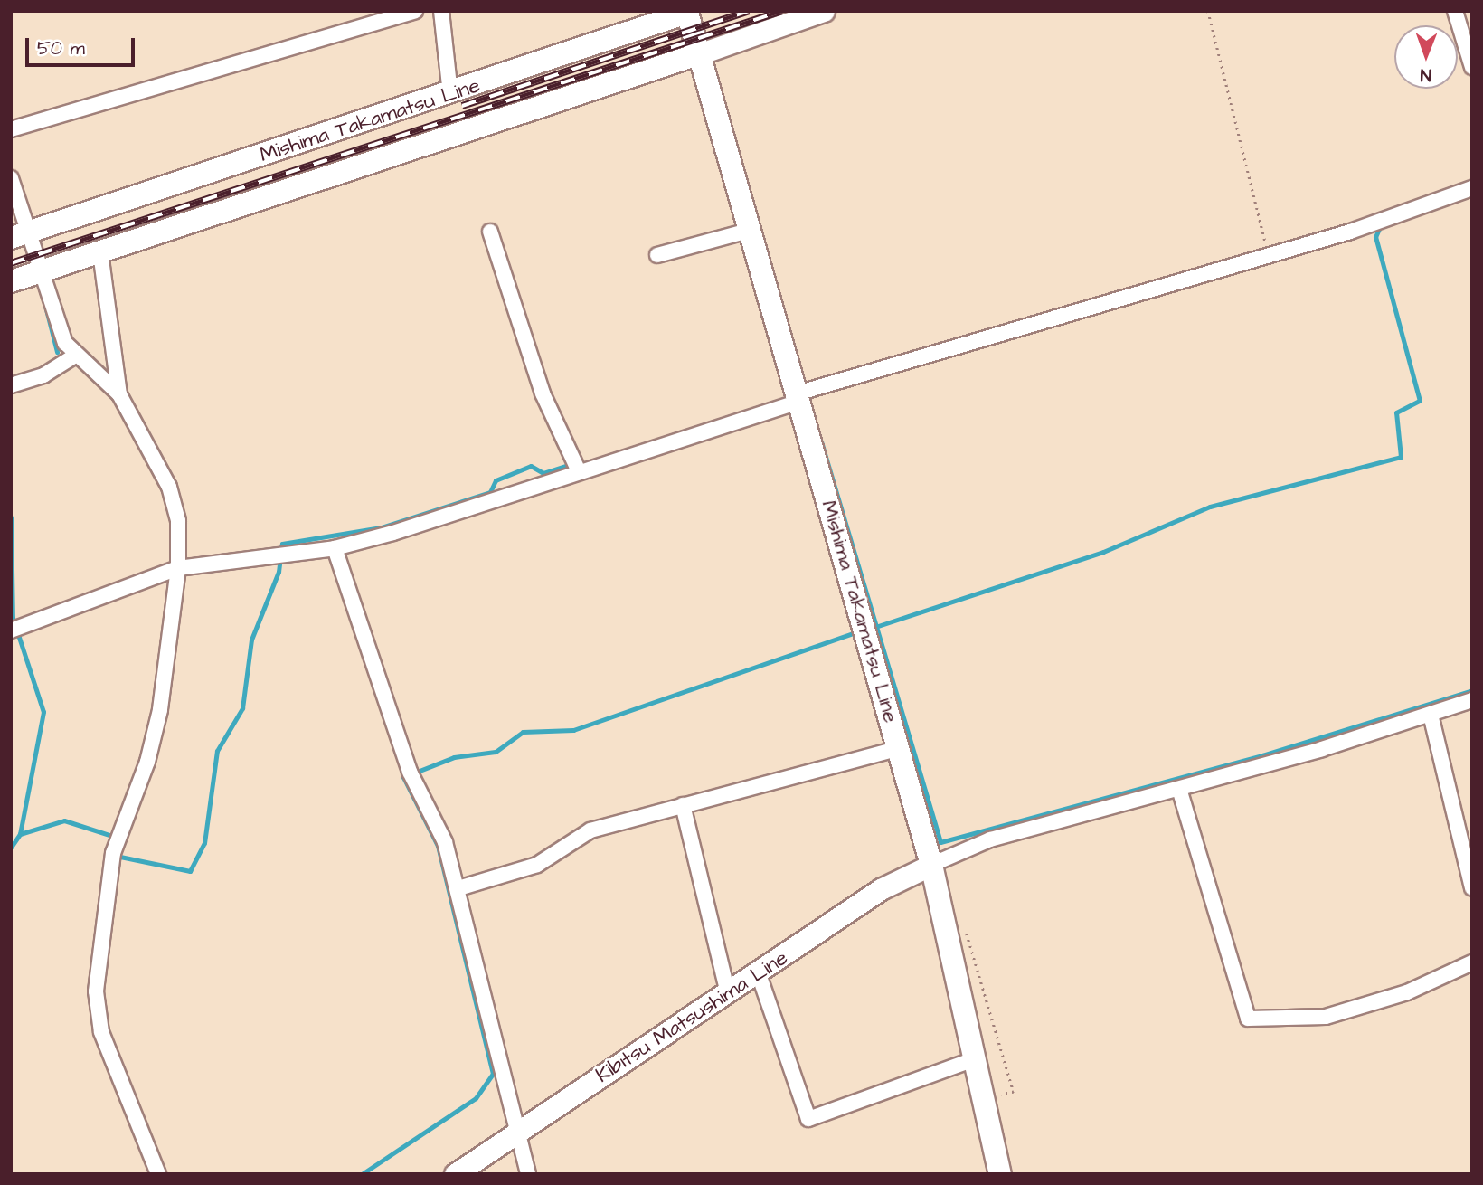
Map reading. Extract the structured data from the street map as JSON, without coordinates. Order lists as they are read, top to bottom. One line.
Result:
{"streets":{"main road":["Mishima Takamatsu Line","Kibitsu Matsushima Line"]},"crossings":[["Mishima Takamatsu Line","Kibitsu Matsushima Line"]],"scale_bar":"50 m","north":"bottom"}
